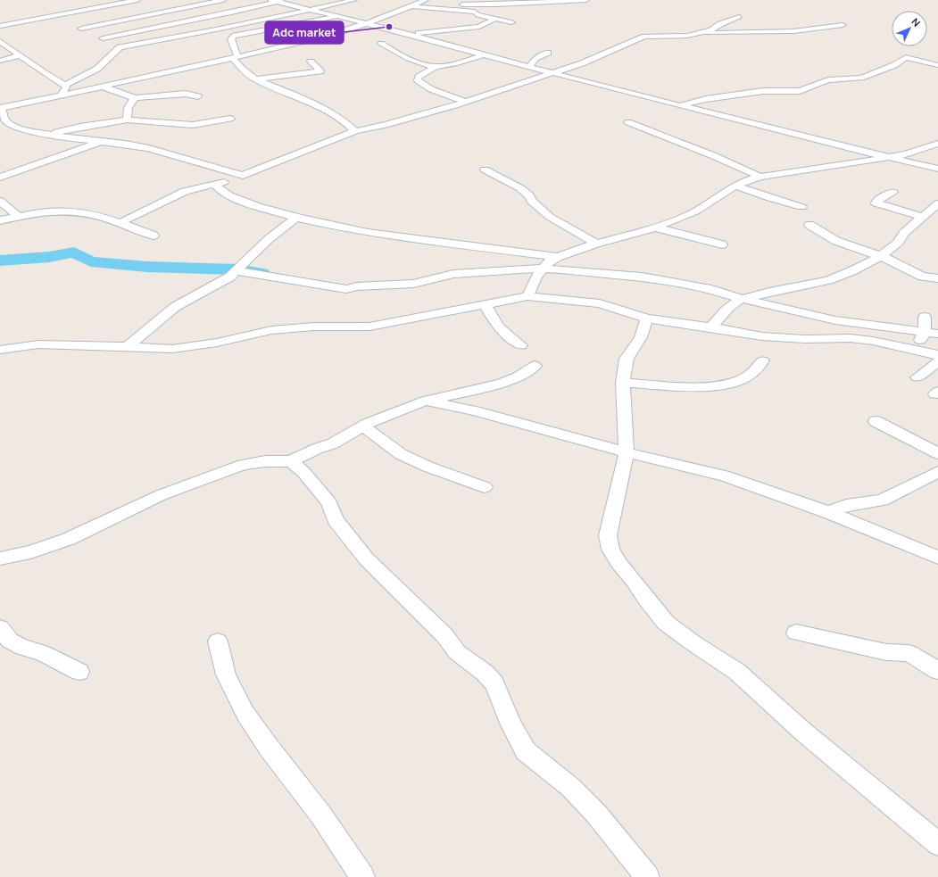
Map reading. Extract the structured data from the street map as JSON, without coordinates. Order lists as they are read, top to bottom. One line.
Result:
{"places":["Adc market"],"north":"top right"}
